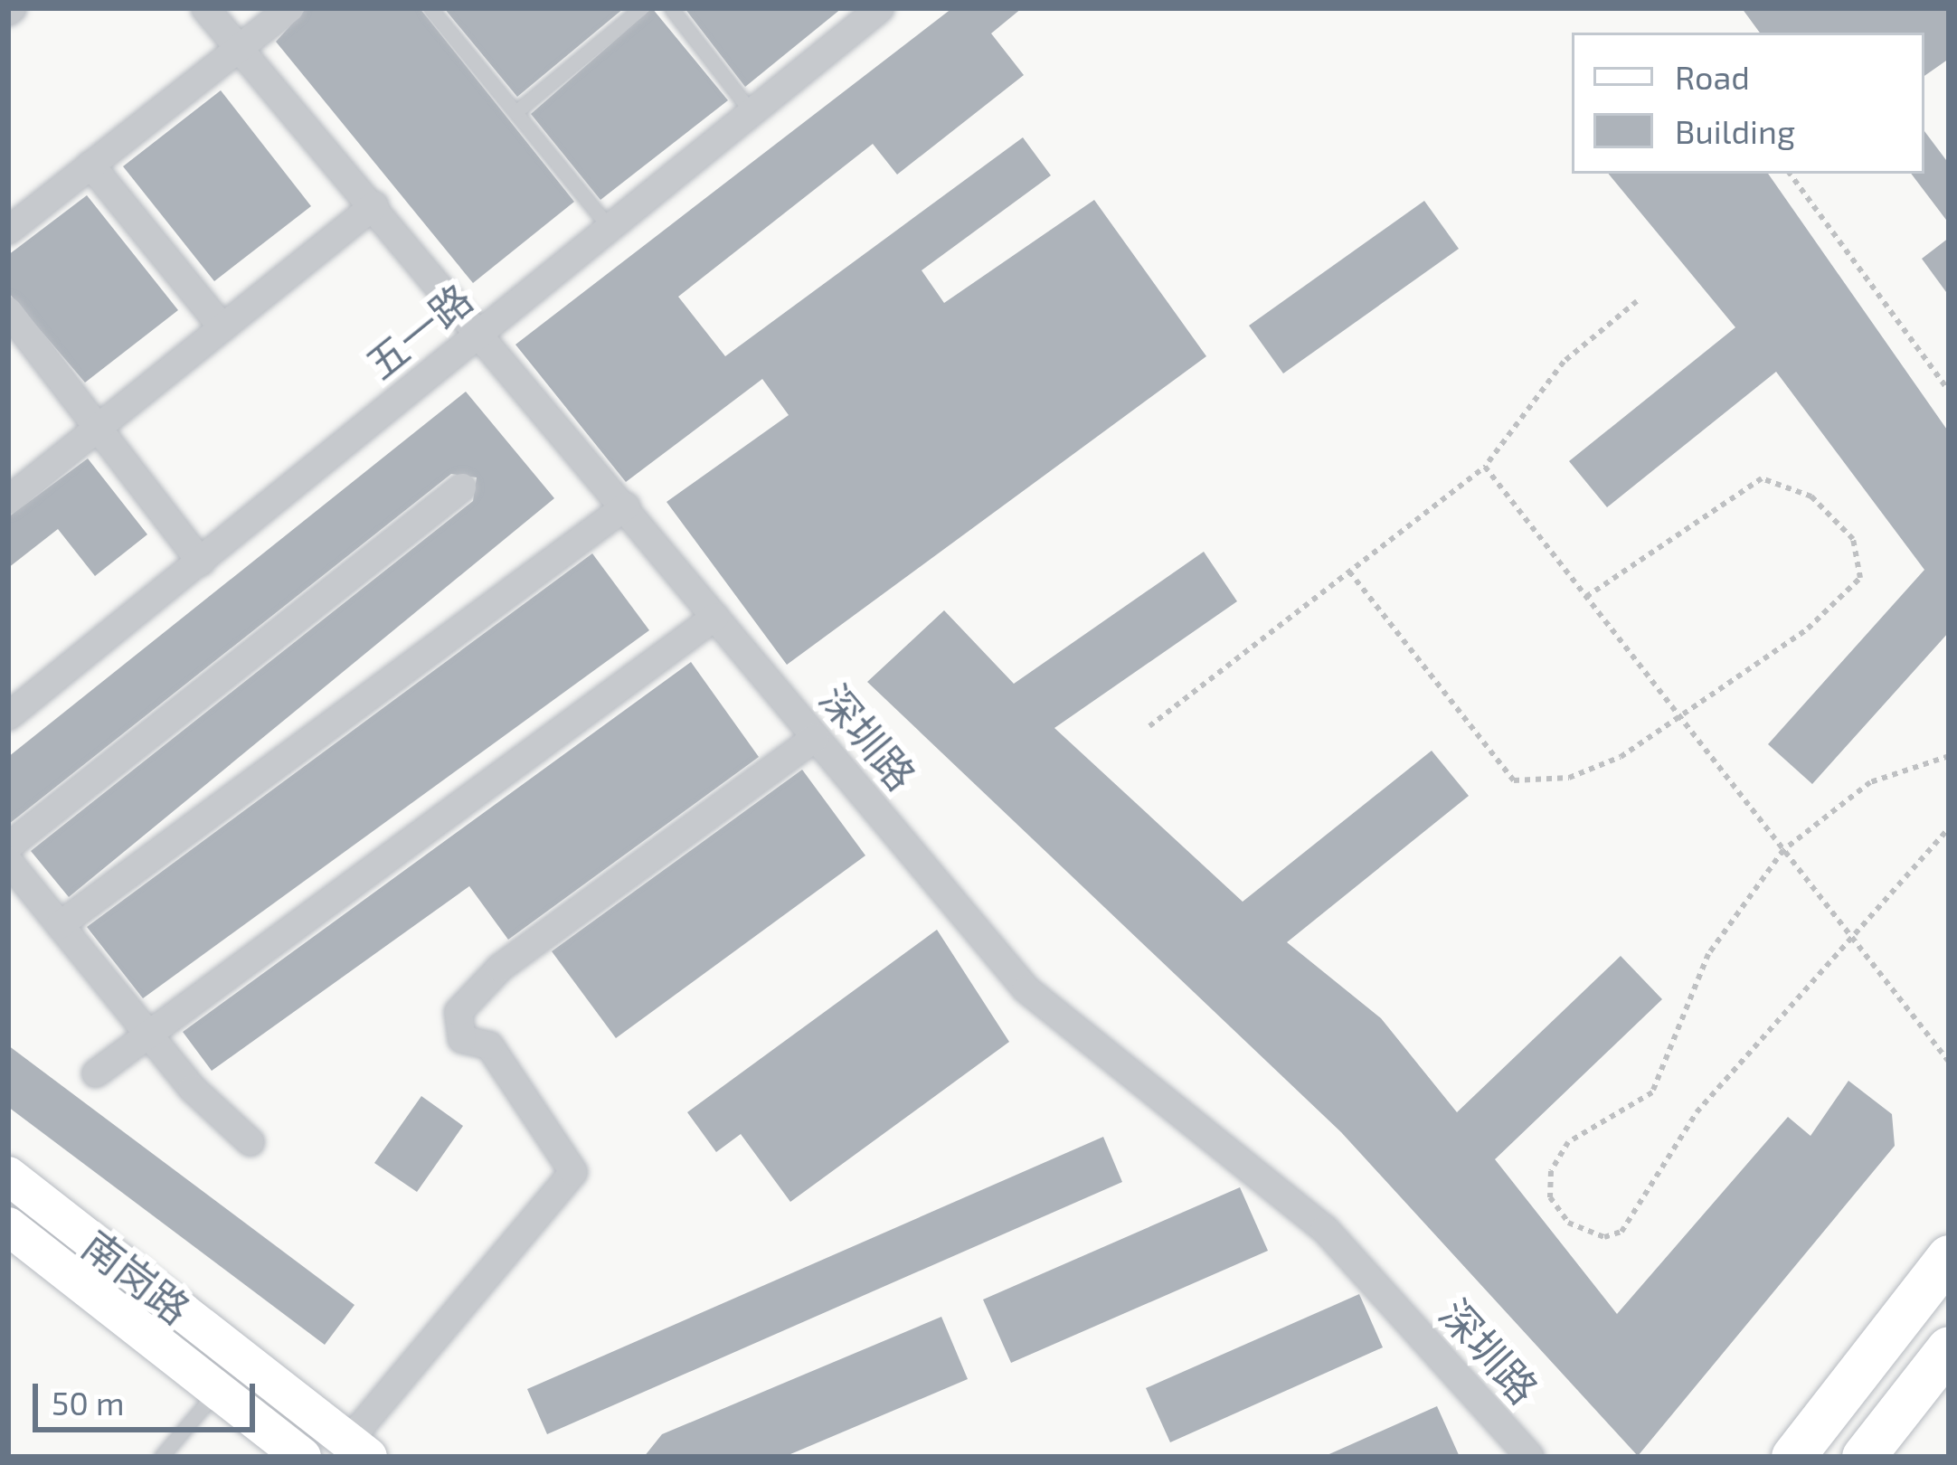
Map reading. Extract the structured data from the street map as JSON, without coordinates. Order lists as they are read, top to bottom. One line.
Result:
{"streets":{"main road":["南岗路"],"street":["五一路","深圳路"]},"crossings":[["五一路","深圳路"]],"legend":["Road","Building"],"scale_bar":"50 m"}
